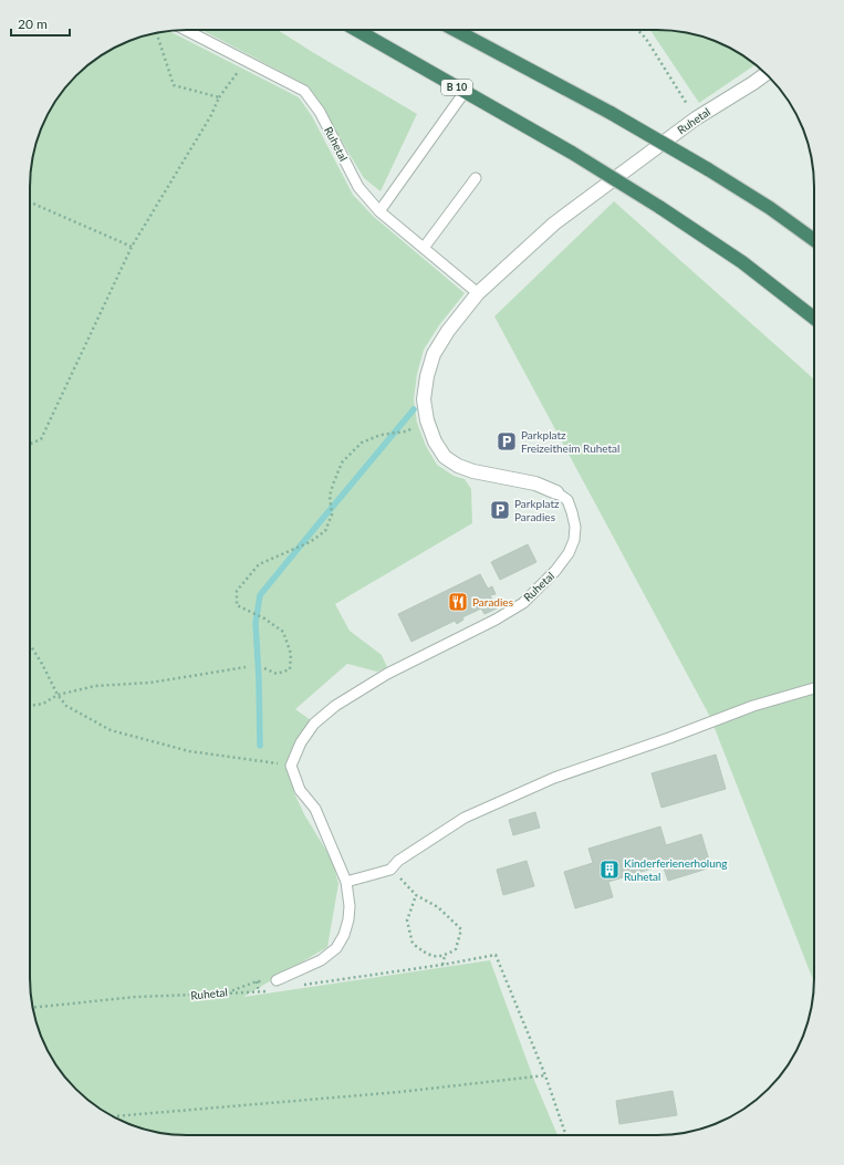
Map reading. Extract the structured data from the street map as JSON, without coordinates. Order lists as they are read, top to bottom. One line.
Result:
{"streets":{"highway":["B 10"],"street":["Ruhetal"]},"places":{"parking":["Parkplatz Freizeitheim Ruhetal","Parkplatz Paradies"],"restaurant":["Paradies"],"building":["Kinderferienerholung Ruhetal"]},"scale_bar":"20 m"}
